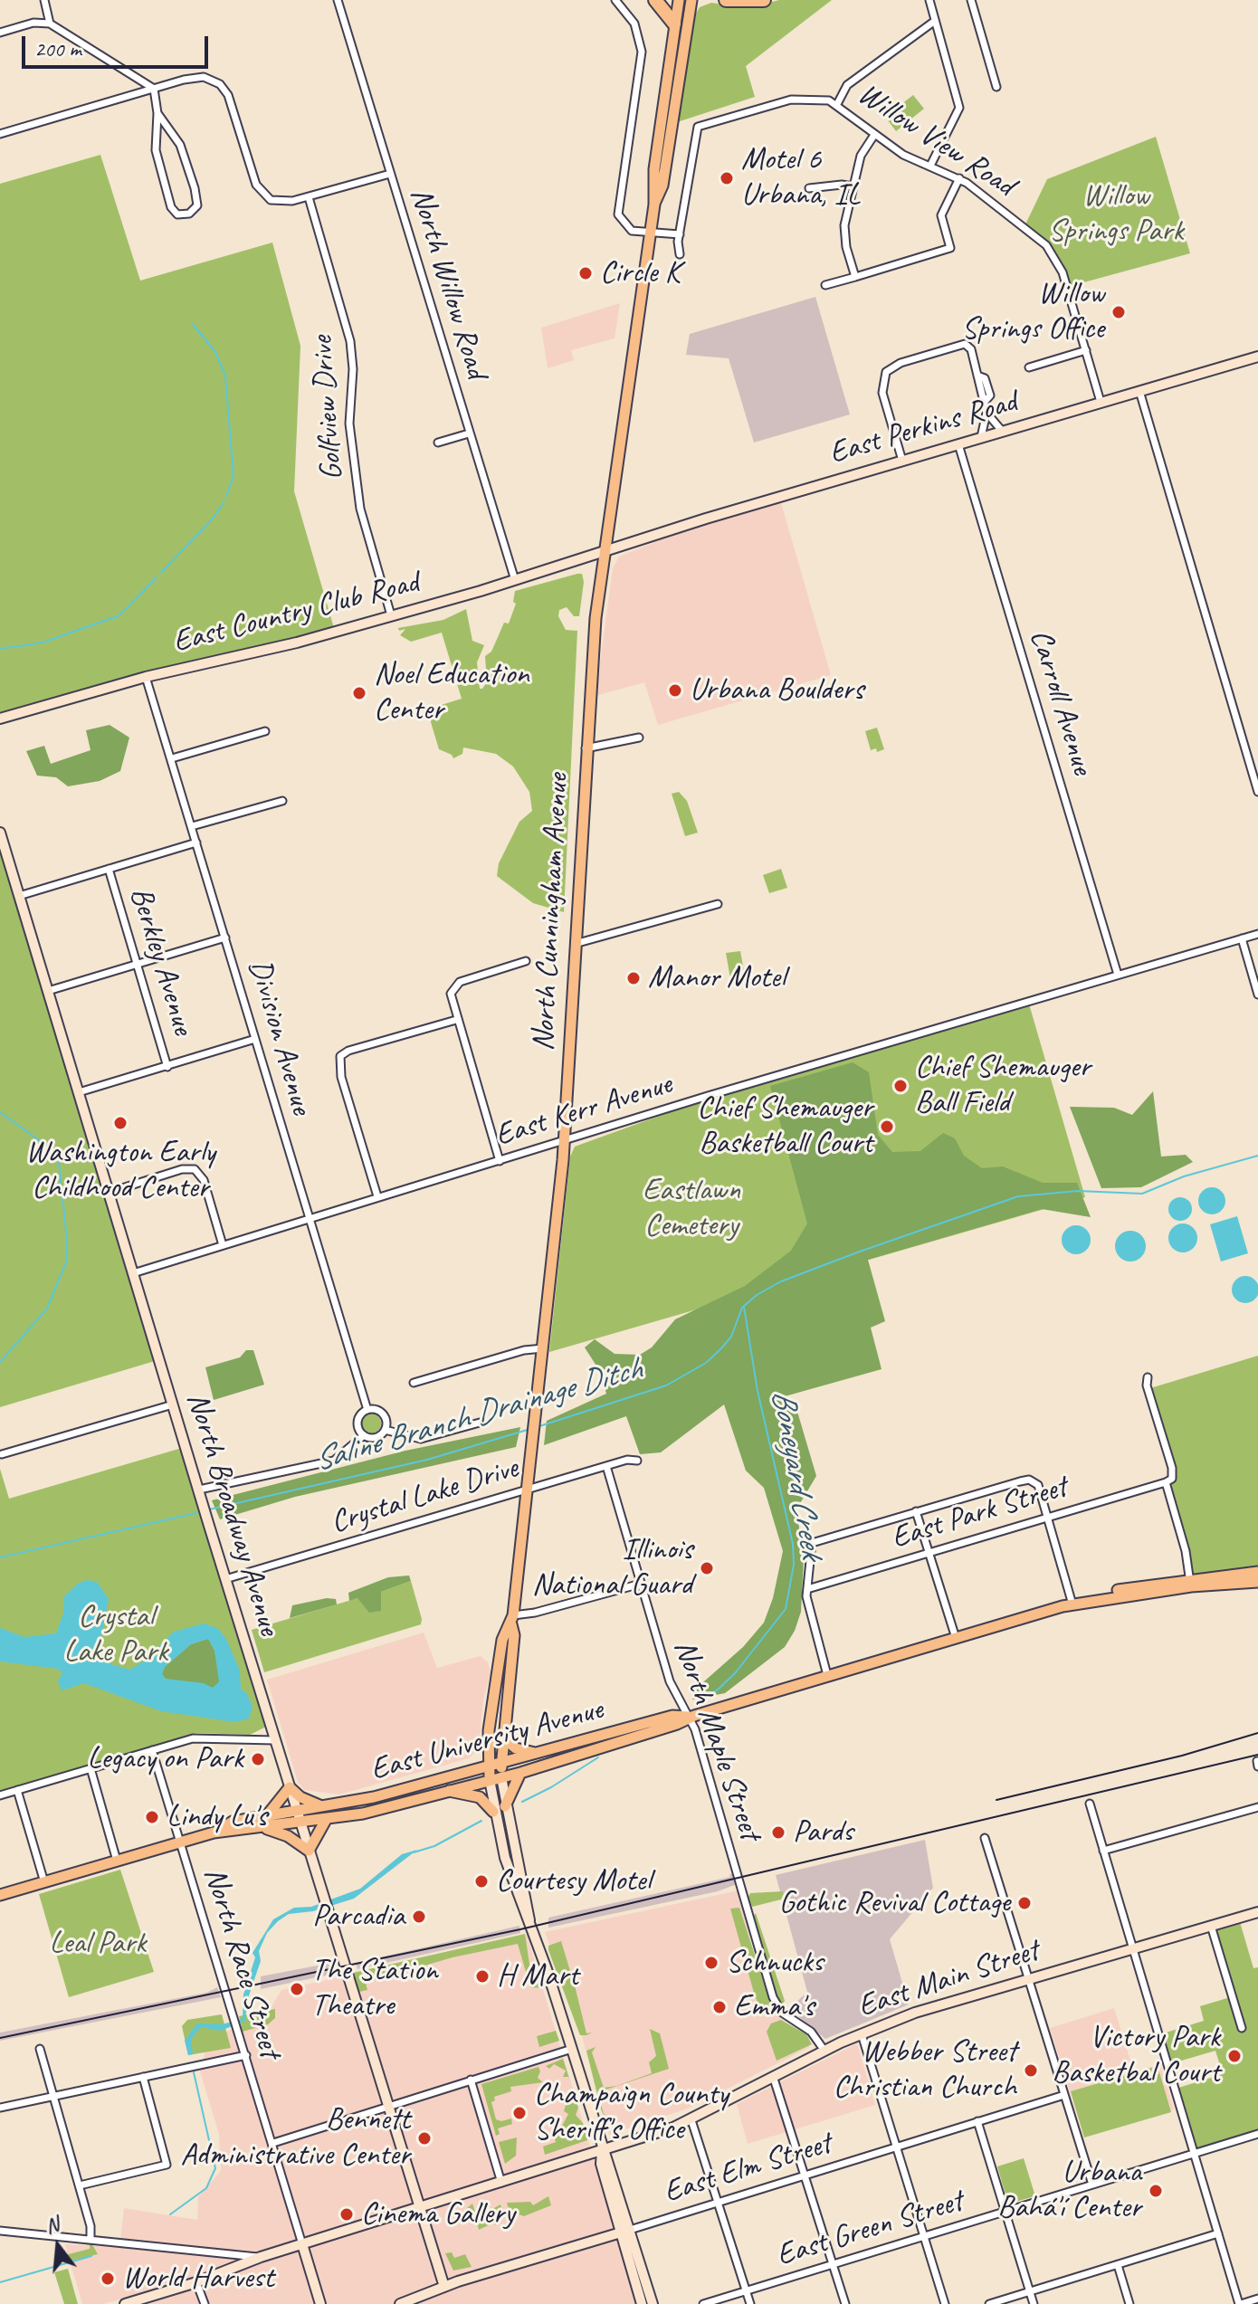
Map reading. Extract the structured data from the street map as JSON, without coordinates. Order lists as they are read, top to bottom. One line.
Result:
{"streets":{"main road":["North Cunningham Avenue","East University Avenue"],"street":["Willow View Road","North Willow Road","Golfview Drive","East Perkins Road","East Country Club Road","Carroll Avenue","Berkley Avenue","Division Avenue","East Kerr Avenue","Crystal Lake Drive","East Park Street","North Broadway Avenue","North Maple Street","North Race Street","East Main Street","East Elm Street","East Green Street"]},"crossings":[["Willow View Road","East Perkins Road"],["North Willow Road","East Country Club Road"],["Golfview Drive","East Country Club Road"],["East Perkins Road","East Country Club Road"],["East Perkins Road","Carroll Avenue"],["East Perkins Road","North Cunningham Avenue"],["East Country Club Road","North Cunningham Avenue"],["East Country Club Road","Division Avenue"],["Carroll Avenue","East Kerr Avenue"],["North Cunningham Avenue","East Kerr Avenue"],["North Cunningham Avenue","Crystal Lake Drive"],["North Cunningham Avenue","East University Avenue"],["Division Avenue","East Kerr Avenue"],["East Kerr Avenue","North Broadway Avenue"],["Crystal Lake Drive","North Broadway Avenue"],["Crystal Lake Drive","North Maple Street"],["North Broadway Avenue","East University Avenue"],["North Broadway Avenue","East Main Street"],["North Broadway Avenue","East Elm Street"],["East University Avenue","North Maple Street"],["North Maple Street","East Main Street"],["North Race Street","East Main Street"]],"water":["Saline Branch Drainage Ditch","Boneyard Creek"],"parks":["Willow Springs Park","Eastlawn Cemetery","Crystal Lake Park","Leal Park"],"places":["Motel 6 Urbana, IL","Circle K","Willow Springs Office","Urbana Boulders","Noel Education Center","Manor Motel","Chief Shemauger Ball Field","Washington Early Childhood Center","Chief Shemauger Basketball Court","Illinois National Guard","Legacy on Park","Lindy Lu's","Pards","Courtesy Motel","Gothic Revival Cottage","Parcadia","Schnucks","H Mart","The Station Theatre","Emma's","Victory Park Basketbal Court","Webber Street Christian Church","Champaign County Sheriff's Office","Bennett Administrative Center","Urbana Bahá'í Center","Cinema Gallery","World Harvest"],"scale_bar":"200 m","north":"top"}
